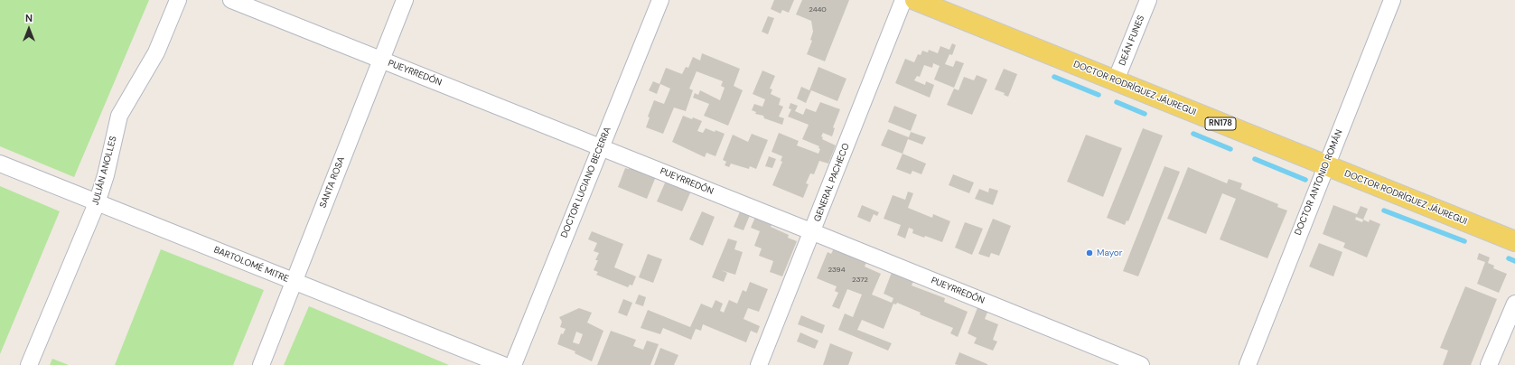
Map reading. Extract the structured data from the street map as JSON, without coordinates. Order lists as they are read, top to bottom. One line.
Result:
{"streets":{"main road":["DOCTOR RODRÍGUEZ JÁUREGUI","RN178"],"street":["DEÁN FUNES","PUEYRREDÓN","JULIÁN ANOLLES","SANTA ROSA","DOCTOR LUCIANO BECERRA","GENERAL PACHECO","DOCTOR ANTONIO ROMÁN","BARTOLOMÉ MITRE"]},"crossings":[["DEÁN FUNES","DOCTOR RODRÍGUEZ JÁUREGUI"],["PUEYRREDÓN","SANTA ROSA"],["PUEYRREDÓN","DOCTOR LUCIANO BECERRA"],["PUEYRREDÓN","GENERAL PACHECO"],["DOCTOR RODRÍGUEZ JÁUREGUI","DOCTOR ANTONIO ROMÁN"],["JULIÁN ANOLLES","BARTOLOMÉ MITRE"],["SANTA ROSA","BARTOLOMÉ MITRE"]],"places":["Mayor"],"house_numbers":["2440","2394","2372"],"north":"top"}
